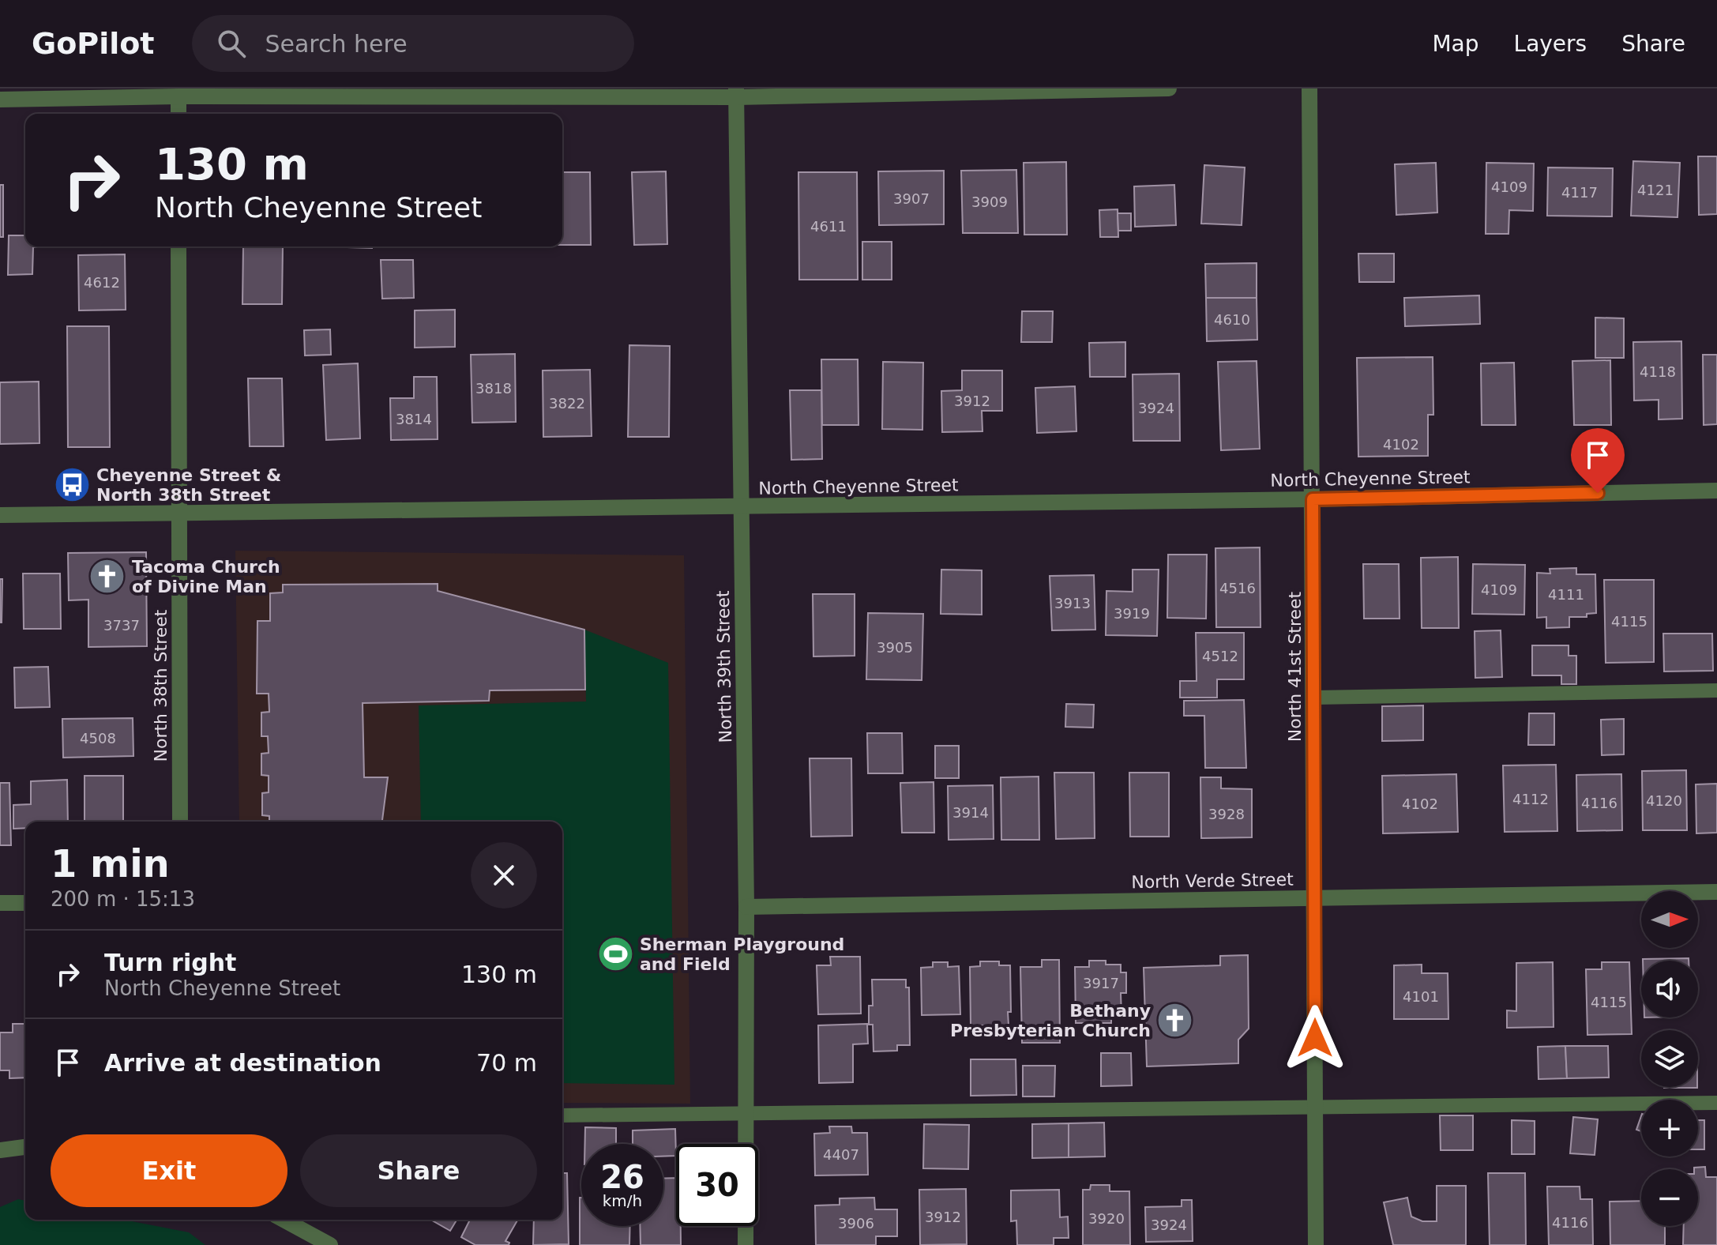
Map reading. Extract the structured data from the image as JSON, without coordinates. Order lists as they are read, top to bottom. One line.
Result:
{"streets":{"street":["North Cheyenne Street","North 39th Street","North 41st Street","North 38th Street","North Verde Street"]},"crossings":[["North Cheyenne Street","North 39th Street"],["North Cheyenne Street","North 41st Street"],["North Cheyenne Street","North 38th Street"],["North 39th Street","North Verde Street"],["North 41st Street","North Verde Street"]],"places":{"bus stop":["Cheyenne Street & North 38th Street"],"church":["Tacoma Church of Divine Man","Bethany Presbyterian Church"],"sports":["Sherman Playground and Field"]},"house_numbers":["4109","4121","4117","3907","3909","4611","4612","4610","4118","3818","3912","3822","3924","3814","4102","4516","4109","4111","3913","3919","4115","3737","3905","4512","4508","4112","4120","4116","4102","3914","3928","3917","4101","4115","4407","3912","3920","4116","3906","3924"],"north":"right","page":{"header":"GoPilot","search":"Search here","nav":["Map","Layers","Share"],"turn":["130 m","North Cheyenne Street"],"heading":["1 min","200 m · 15:13"],"map_buttons":["+","−"],"list":[{"name":"Turn right","note":"North Cheyenne Street","value":"130 m"},{"name":"Arrive at destination","value":"70 m"}],"buttons":["Exit","Share"],"speed":"26 km/h","limit":"30"}}
